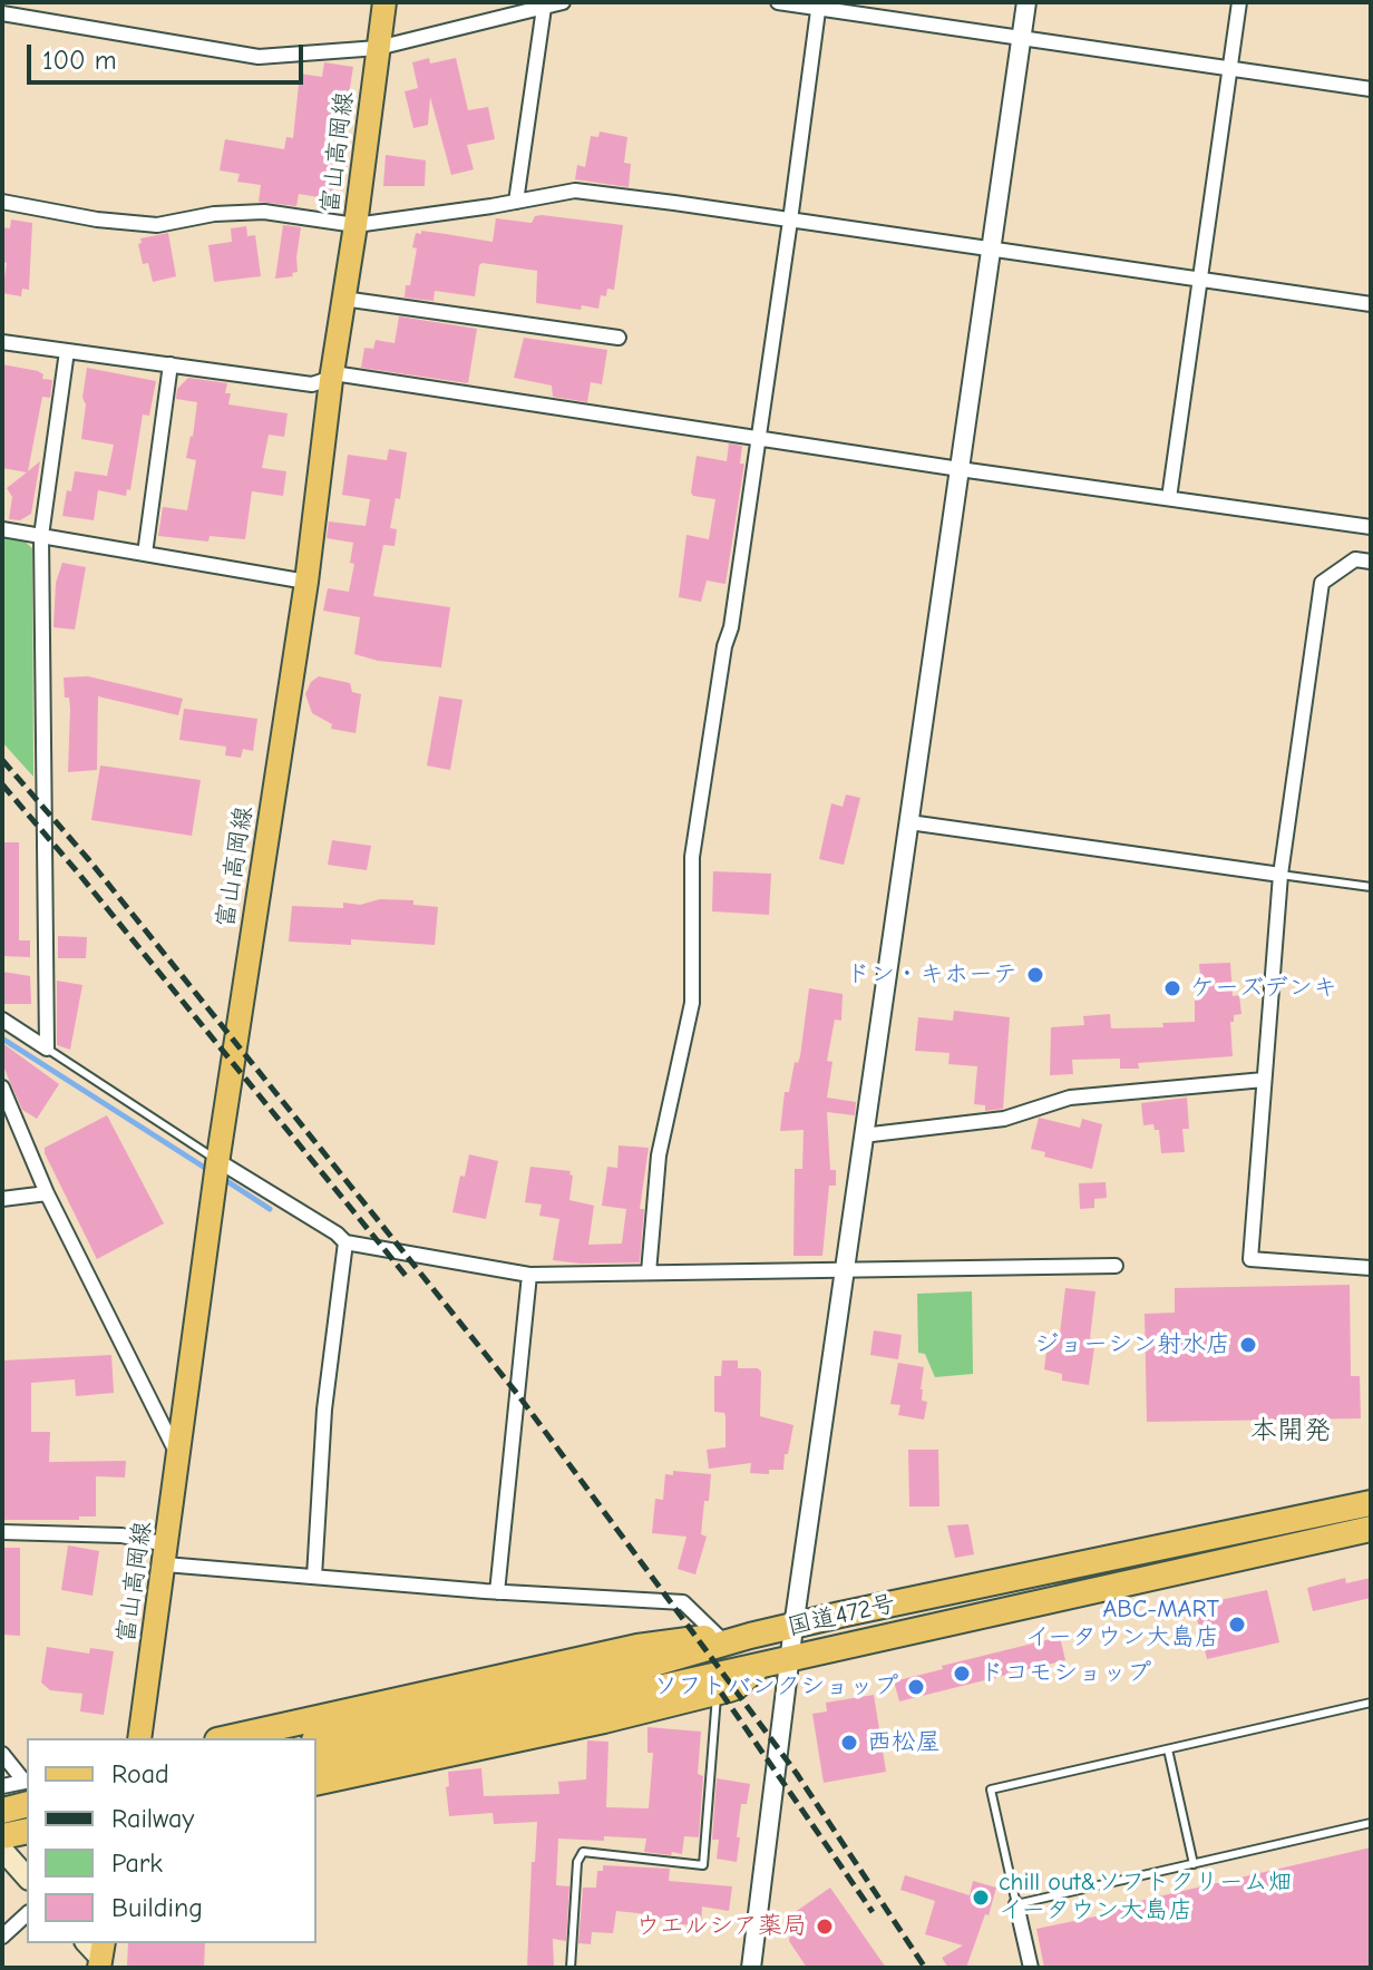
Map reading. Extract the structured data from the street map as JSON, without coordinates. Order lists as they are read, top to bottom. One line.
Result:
{"streets":{"highway":["国道472号"],"main road":["富山高岡線"]},"districts":["本開発"],"places":["ドン・キホーテ","ケーズデンキ","ジョーシン射水店","ABC-MART イータウン大島店","ドコモショップ","ソフトバンクショップ","西松屋","chill out&ソフトクリーム畑 イータウン大島店","ウエルシア薬局"],"legend":["Road","Railway","Park","Building"],"scale_bar":"100 m"}
